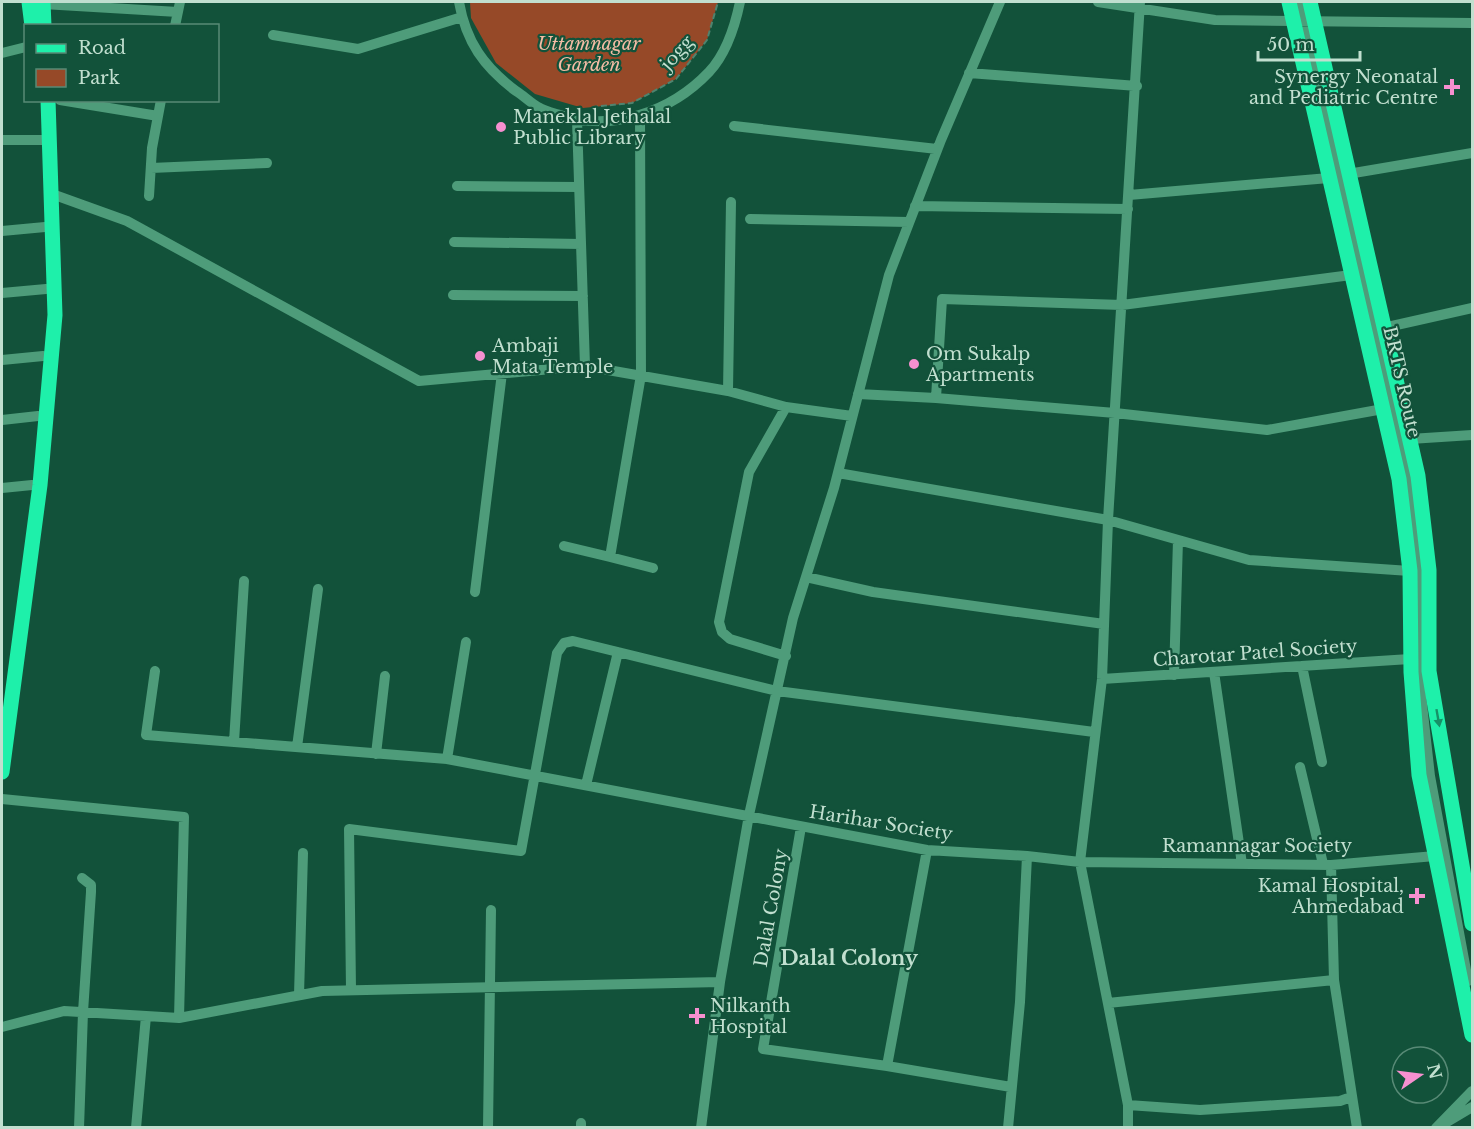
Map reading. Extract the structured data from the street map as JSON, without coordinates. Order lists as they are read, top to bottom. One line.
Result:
{"streets":{"street":["BRTS Route","Charotar Patel Society","Harihar Society","Ramannagar Society","Dalal Colony"],"path":["jogg"]},"crossings":[["Harihar Society","Ramannagar Society"],["Harihar Society","Dalal Colony"]],"districts":["Dalal Colony"],"parks":["Uttamnagar Garden"],"places":{"health":["Synergy Neonatal and Pediatric Centre","Kamal Hospital, Ahmedabad","Nilkanth Hospital"],"other":["Maneklal Jethalal Public Library","Ambaji Mata Temple","Om Sukalp Apartments"]},"legend":["Road","Park"],"scale_bar":"50 m","north":"right"}
